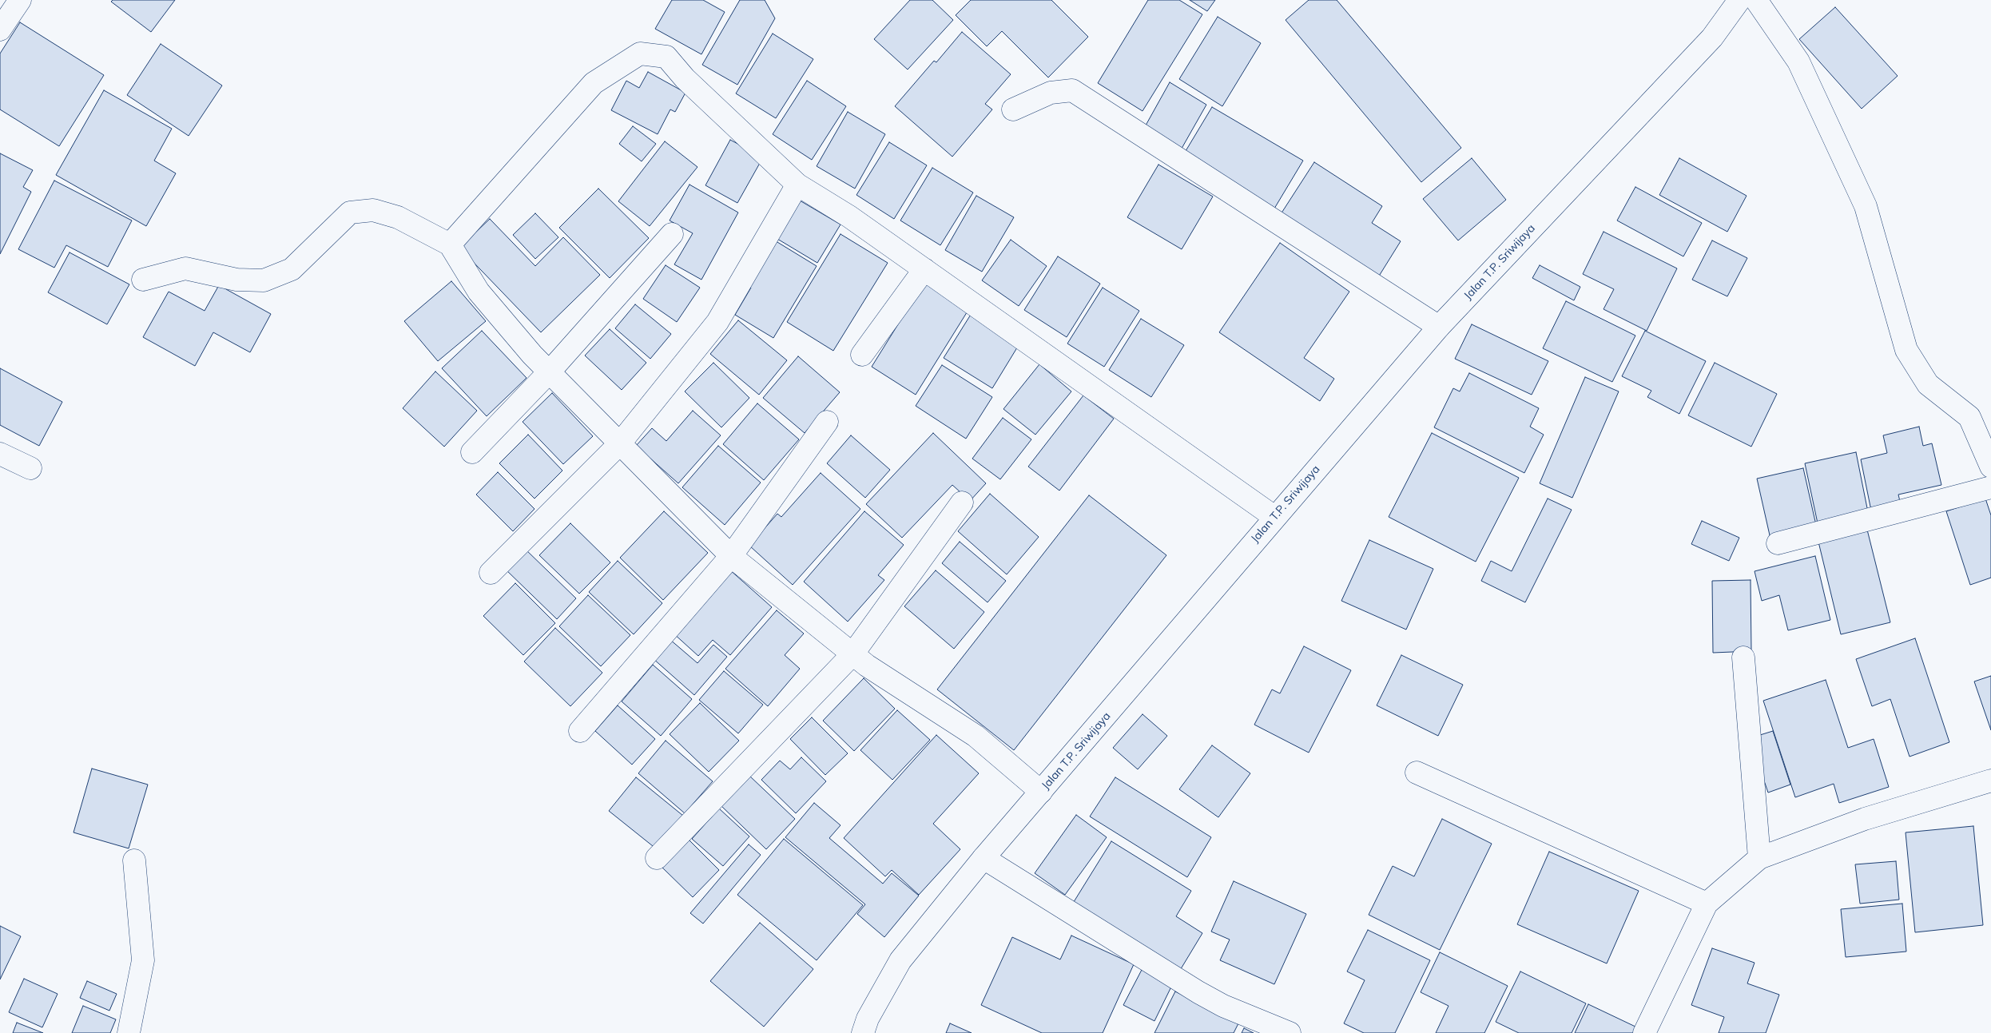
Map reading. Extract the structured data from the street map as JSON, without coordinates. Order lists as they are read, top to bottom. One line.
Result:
{"streets":{"street":["Jalan T.P. Sriwijaya"]}}
